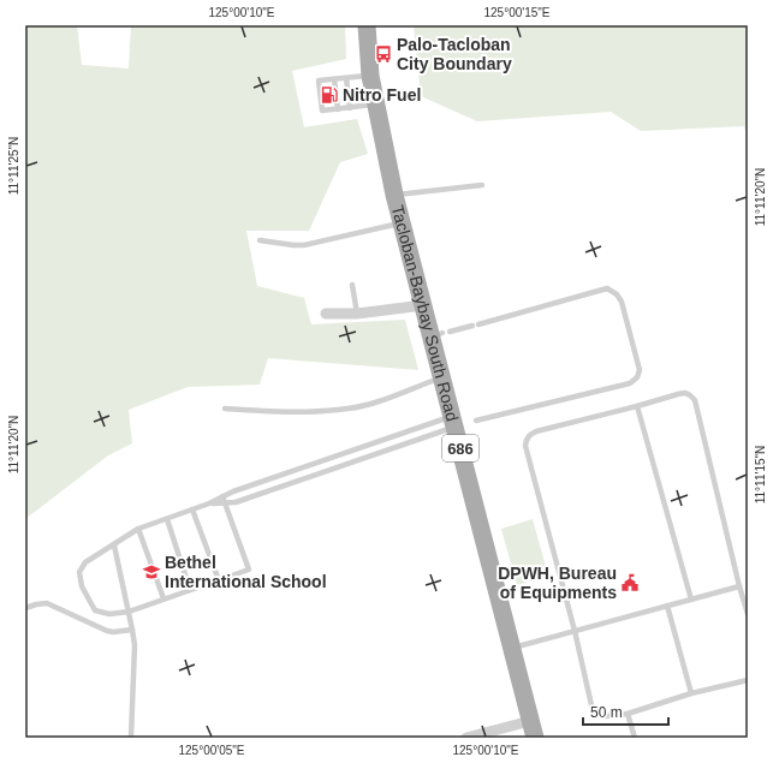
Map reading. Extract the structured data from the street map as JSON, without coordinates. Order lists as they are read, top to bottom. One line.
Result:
{"streets":{"main road":["Tacloban-Baybay South Road","686"]},"places":{"bus stop":["Palo-Tacloban City Boundary"],"fuel station":["Nitro Fuel"],"school or university":["Bethel International School"],"public building":["DPWH, Bureau of Equipments"]},"scale_bar":"50 m","coordinates":["125°00'10\"E","125°00'15\"E","11°11'25\"N","11°11'20\"N","11°11'15\"N","125°00'05\"E"]}
